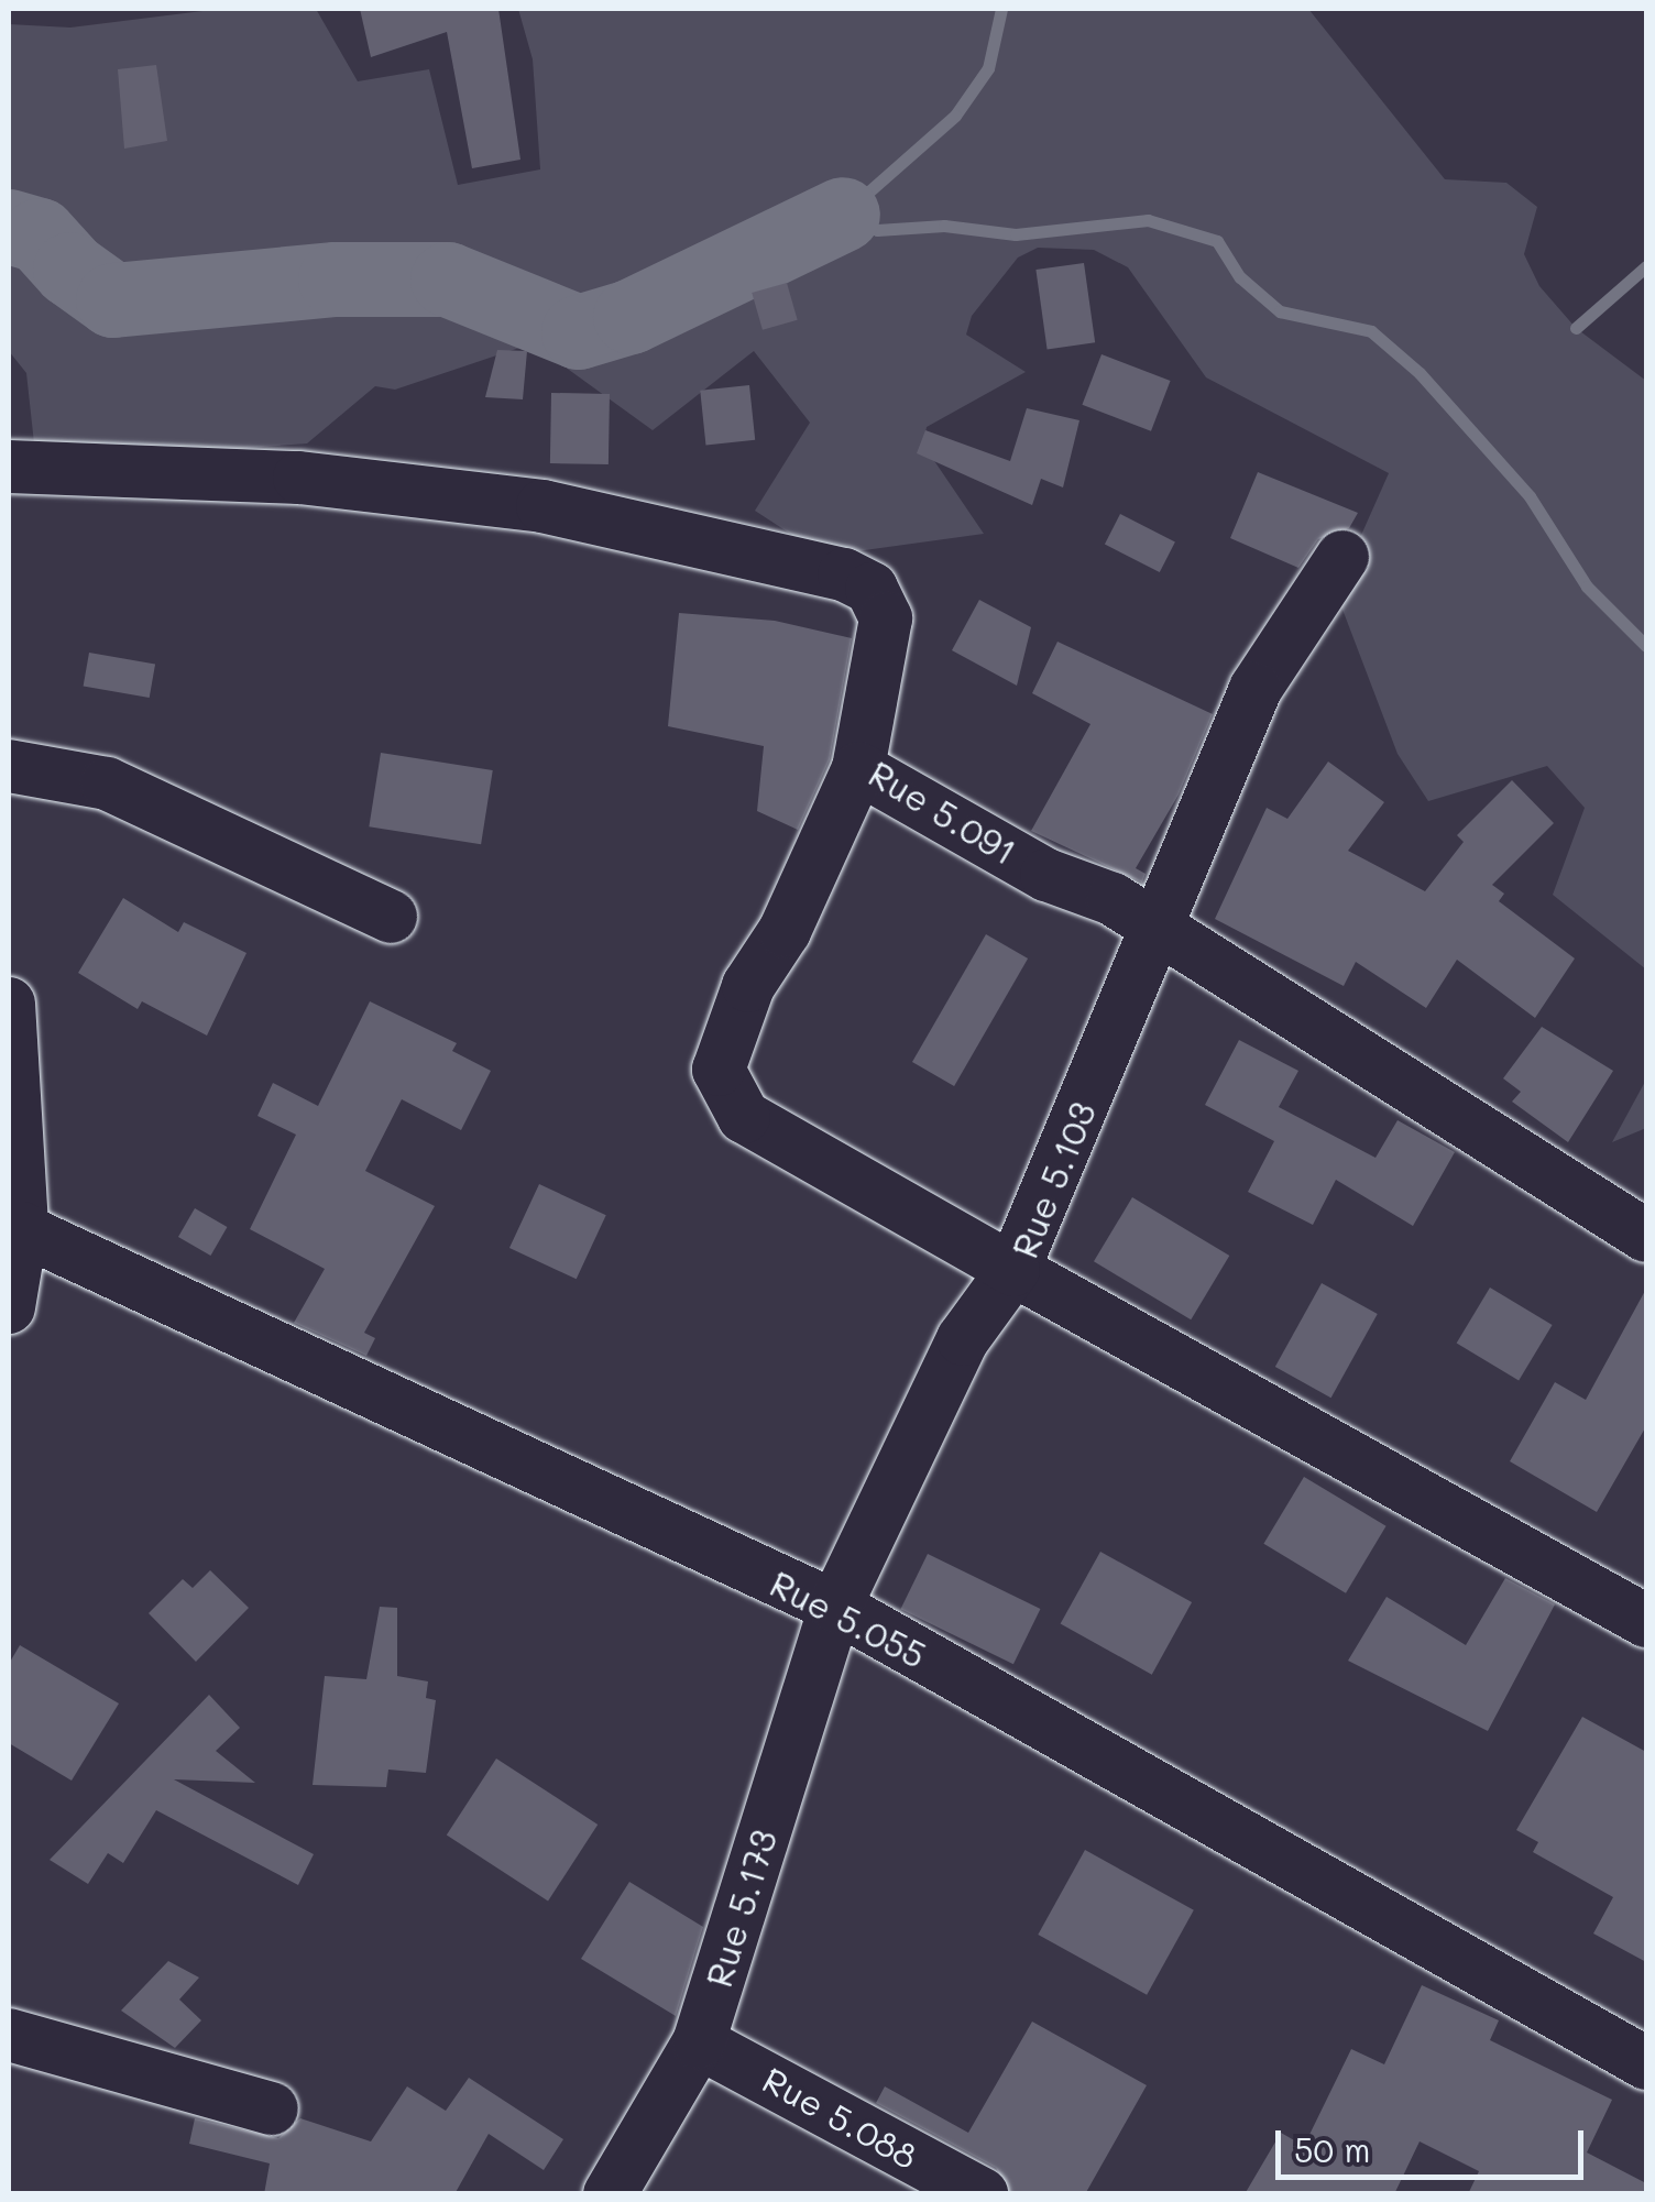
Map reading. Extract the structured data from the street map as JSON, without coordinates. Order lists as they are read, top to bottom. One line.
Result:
{"streets":{"street":["Rue 5.091","Rue 5.103","Rue 5.055","Rue 5.173","Rue 5.088"]},"crossings":[["Rue 5.091","Rue 5.103"],["Rue 5.103","Rue 5.173"],["Rue 5.055","Rue 5.173"],["Rue 5.173","Rue 5.088"]],"scale_bar":"50 m"}
